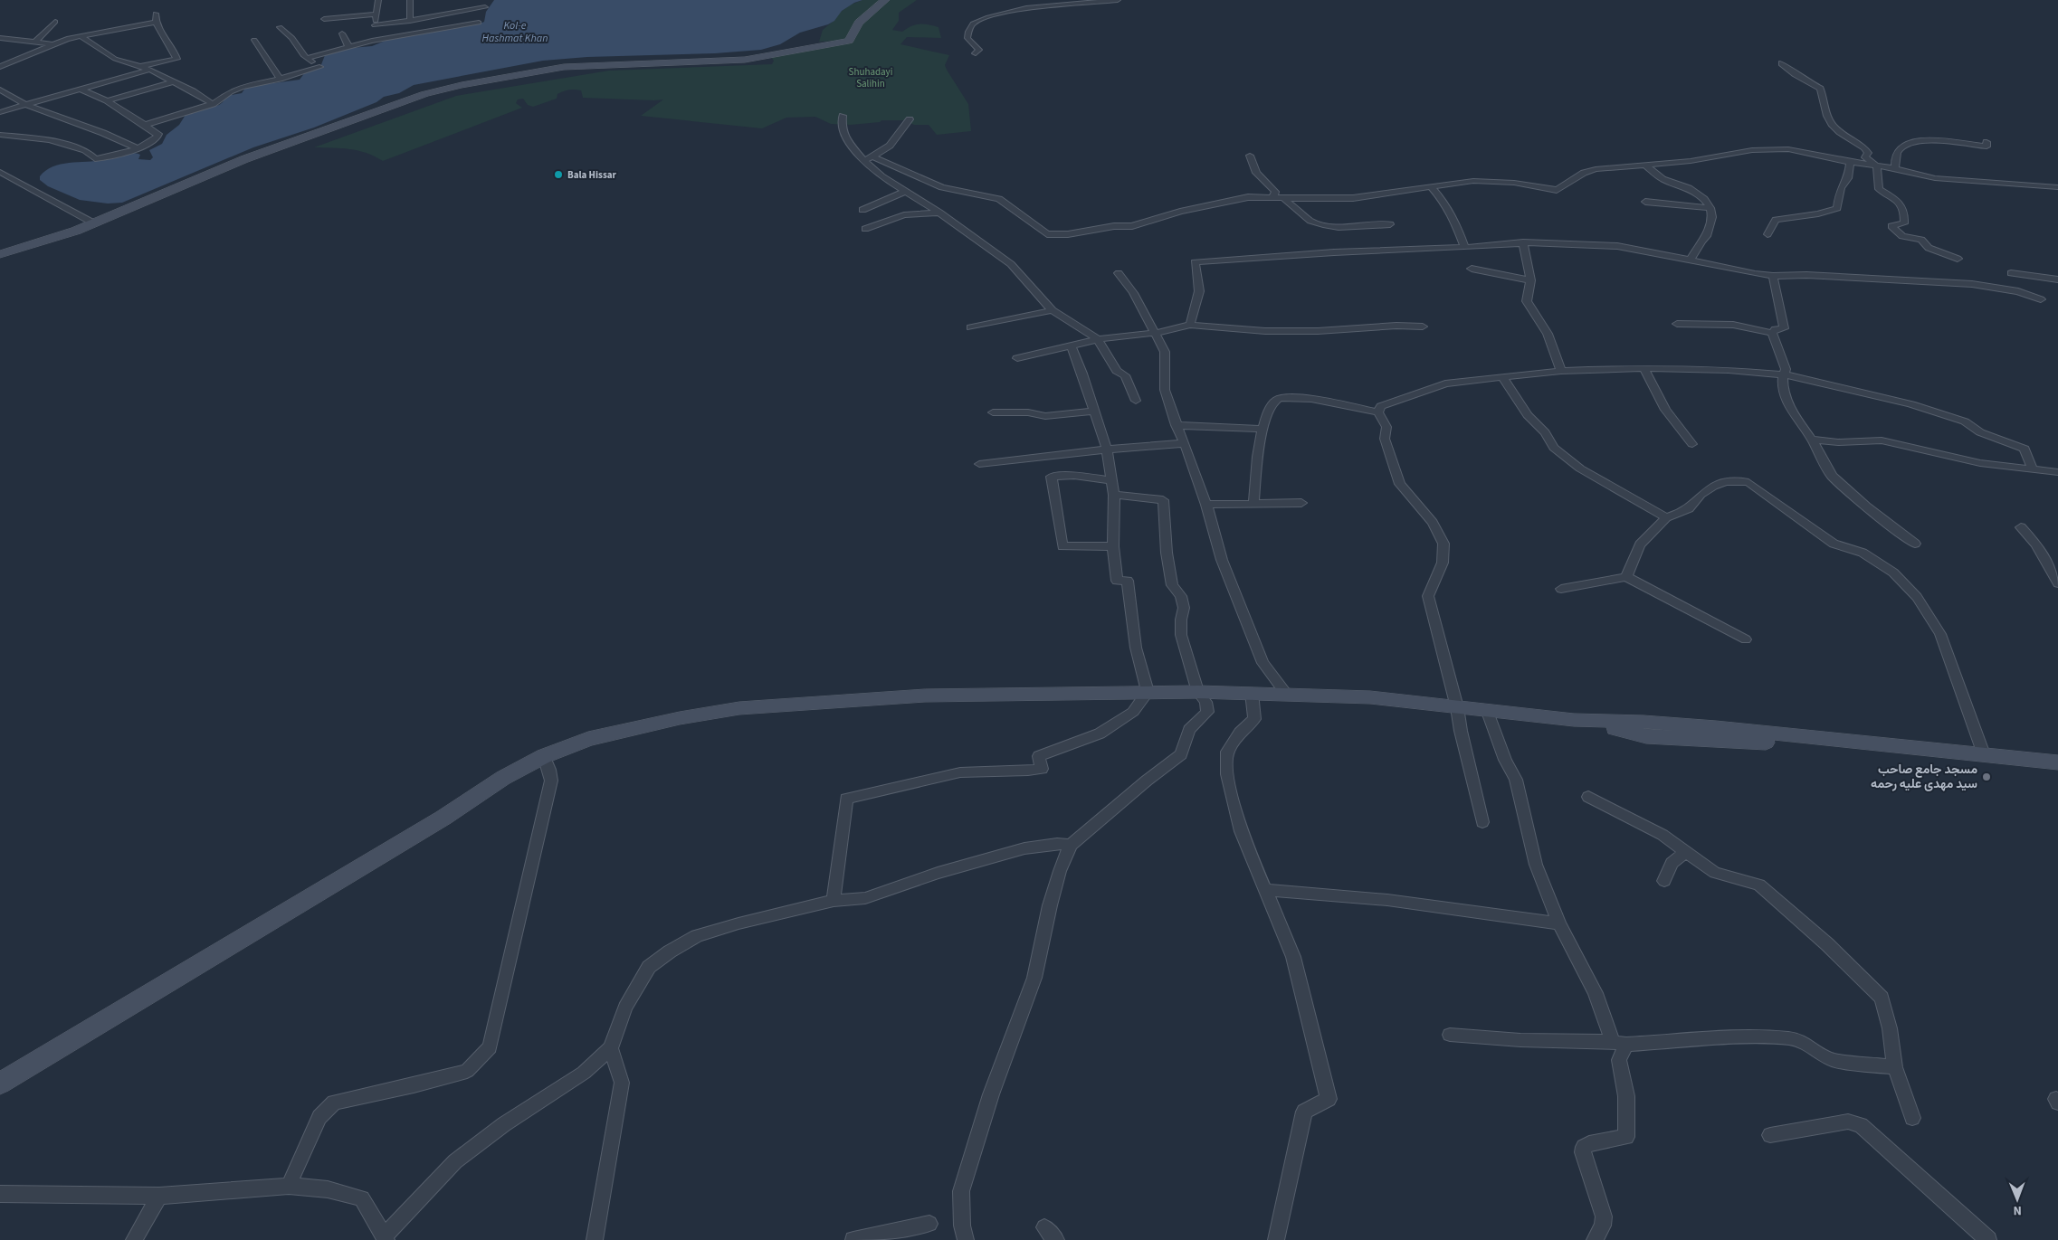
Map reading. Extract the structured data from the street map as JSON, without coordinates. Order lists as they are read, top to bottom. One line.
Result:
{"water":["Kol-e Hashmat Khan"],"parks":["Shuhadayi Salihin"],"places":["Bala Hissar","مسجد جامع صاحب سید مهدی علیه رحمه"],"north":"bottom"}
